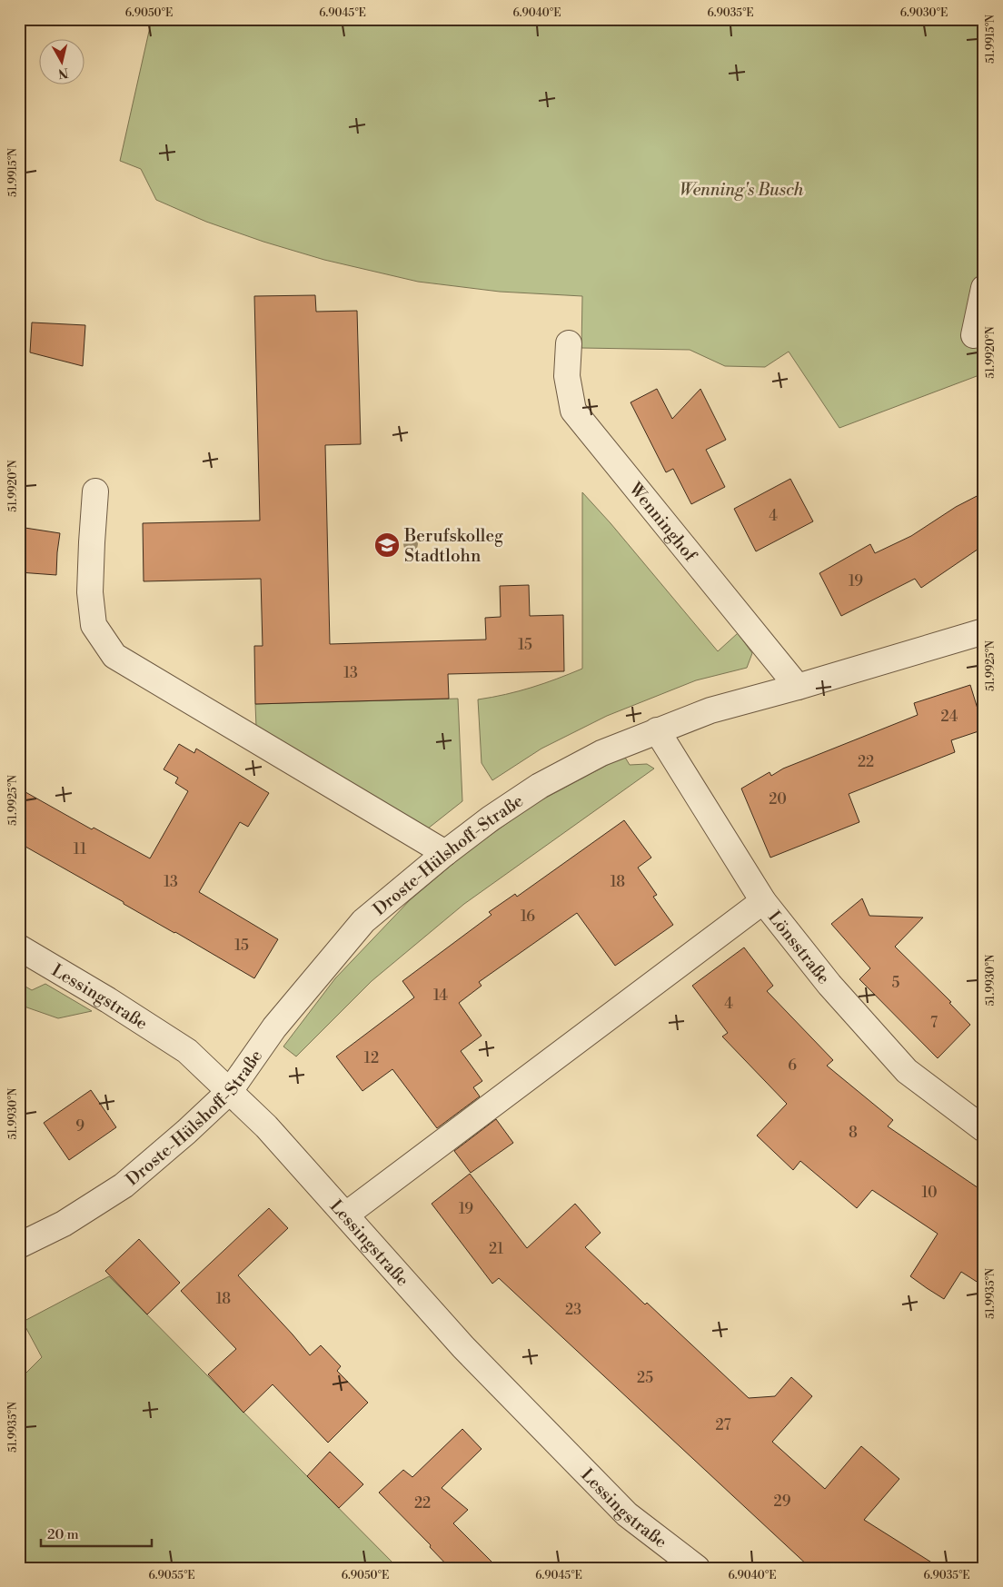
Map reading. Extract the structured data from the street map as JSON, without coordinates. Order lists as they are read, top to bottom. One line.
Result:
{"streets":{"street":["Wenninghof","Droste-Hülshoff-Straße","Lönsstraße","Lessingstraße"]},"crossings":[["Wenninghof","Droste-Hülshoff-Straße"],["Droste-Hülshoff-Straße","Lönsstraße"],["Droste-Hülshoff-Straße","Lessingstraße"]],"parks":["Wenning's Busch"],"places":{"school or university":["Berufskolleg Stadtlohn"]},"house_numbers":["4","19","15","13","24","22","20","11","13","18","16","15","5","14","4","7","12","6","9","8","10","19","21","18","23","25","27","29","22"],"scale_bar":"20 m","north":"bottom","coordinates":["6.9050°E","6.9045°E","6.9040°E","6.9035°E","6.9030°E","51.9915°N","51.9920°N","51.9925°N","51.9930°N","51.9935°N","6.9055°E"]}
